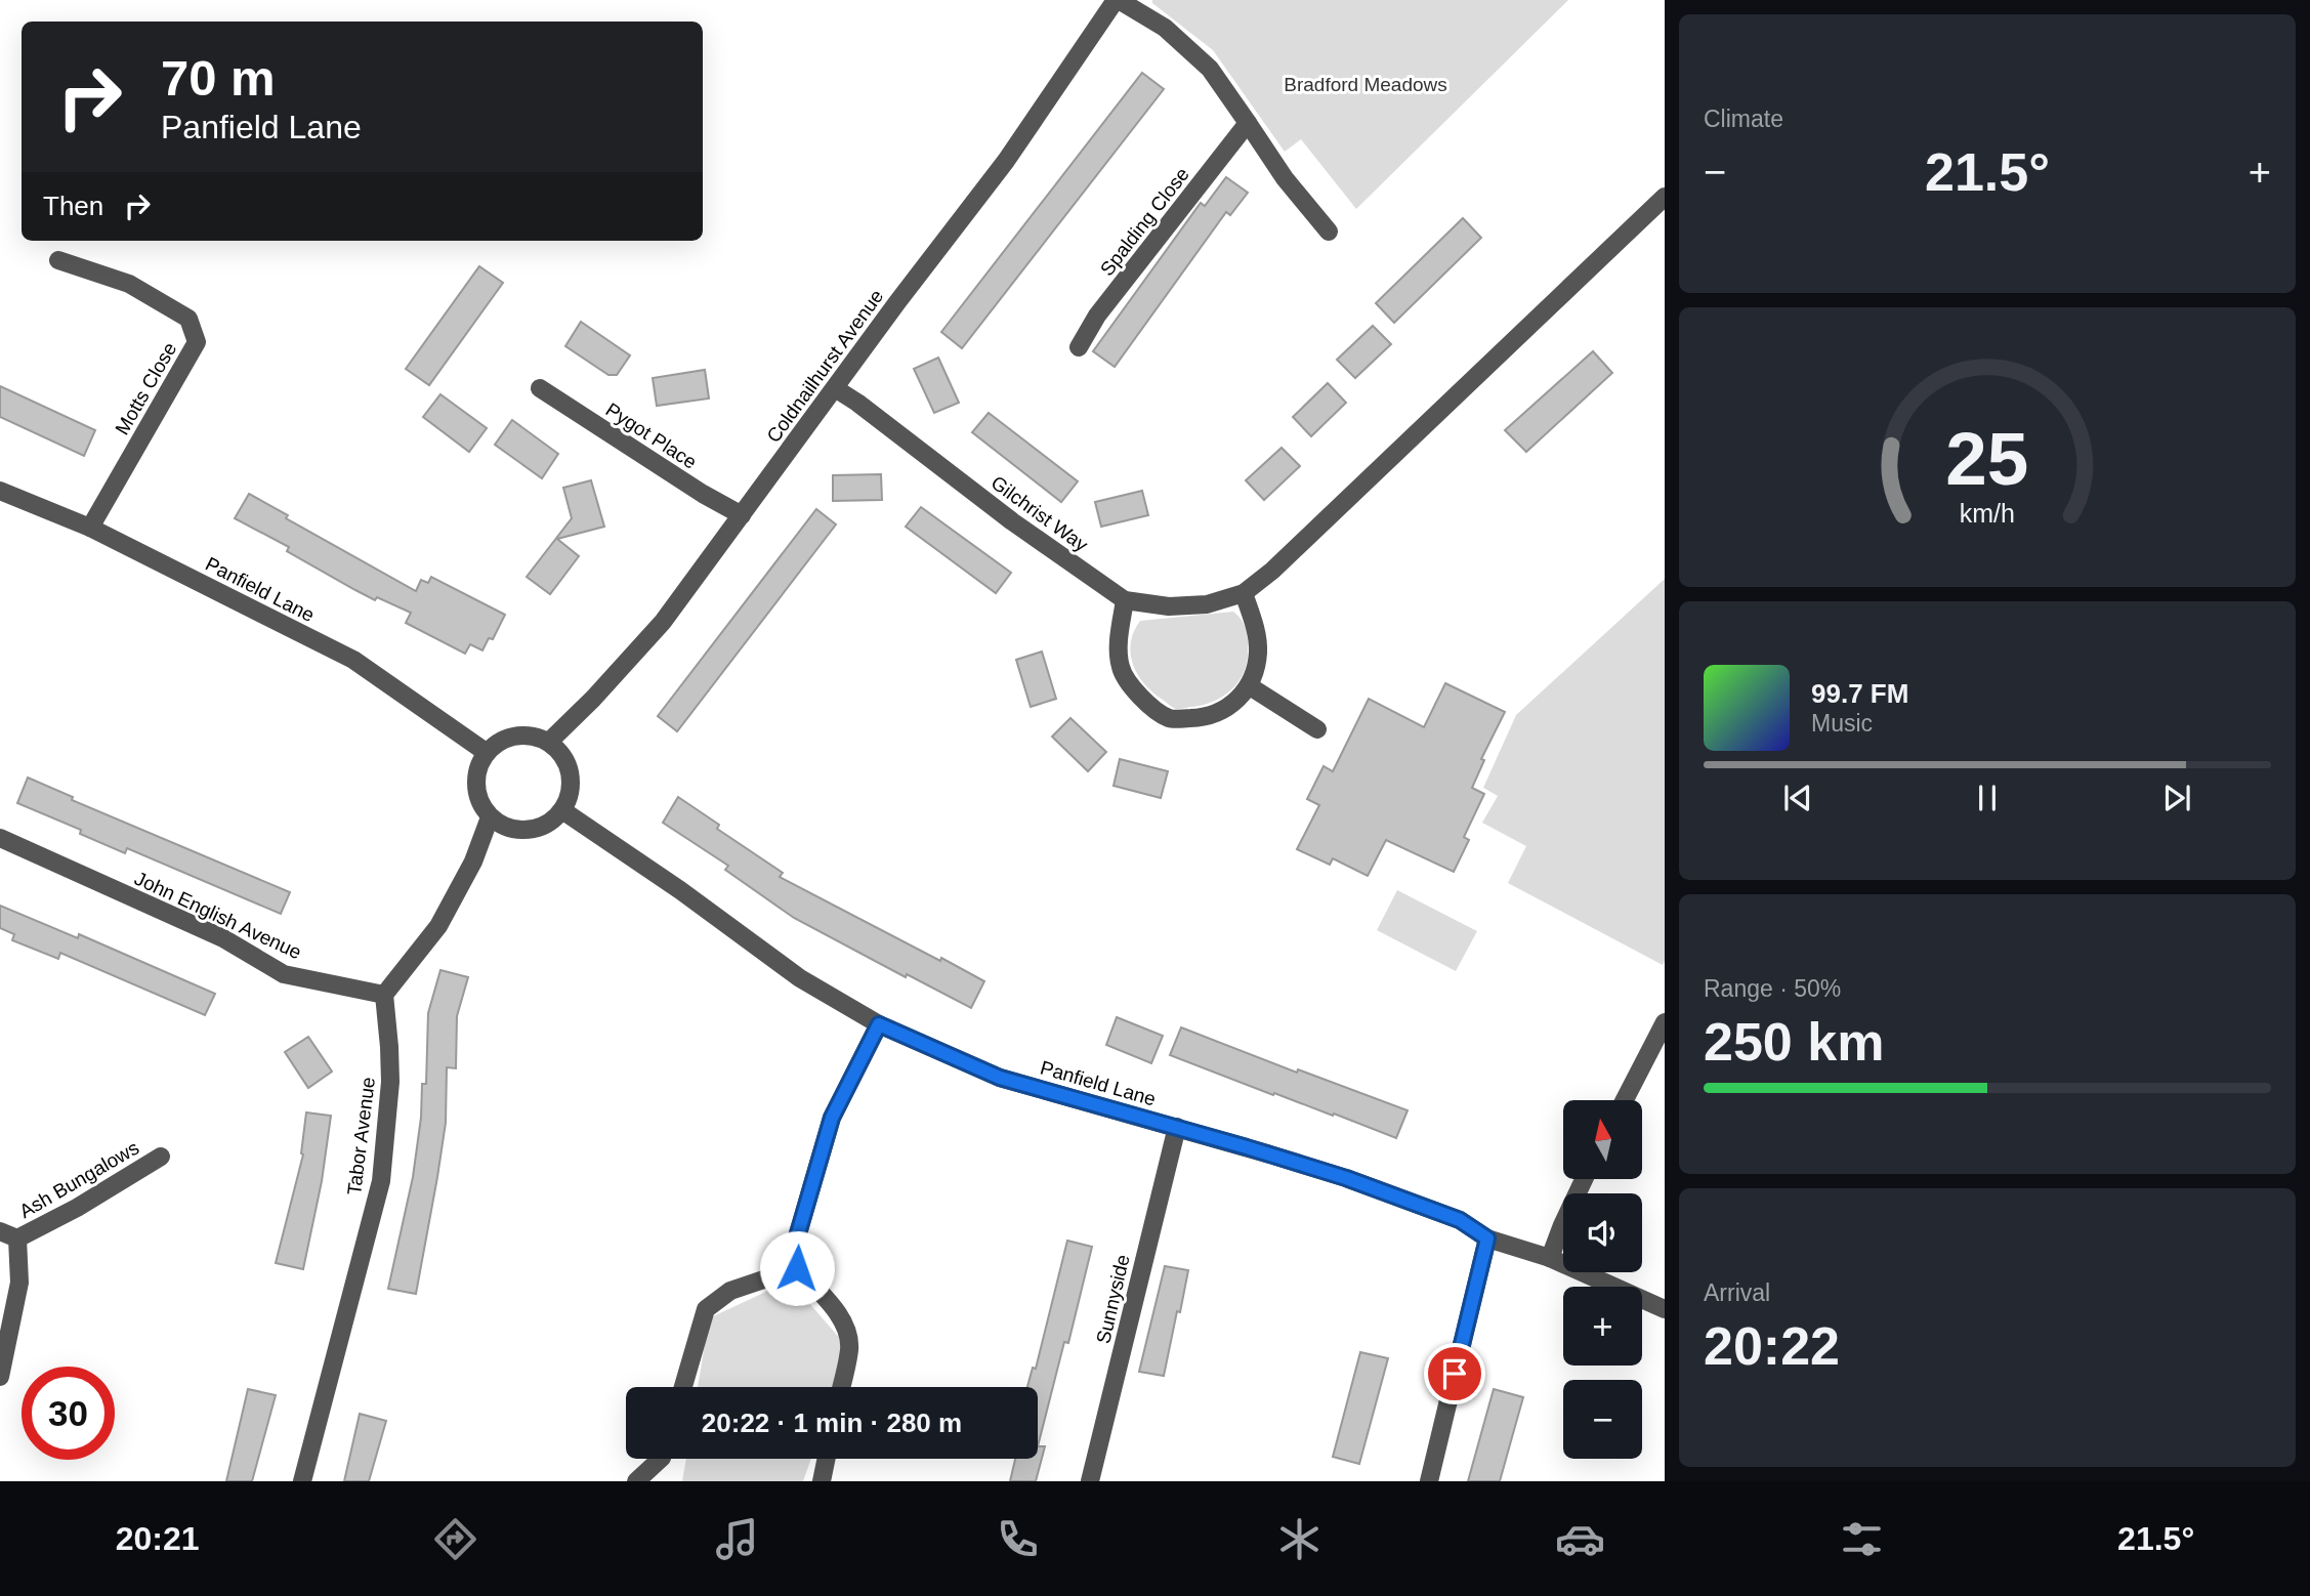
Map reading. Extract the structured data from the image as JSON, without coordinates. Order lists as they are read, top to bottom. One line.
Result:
{"streets":{"street":["Spalding Close","Coldnailhurst Avenue","Motts Close","Pygot Place","Gilchrist Way","Panfield Lane","John English Avenue","Tabor Avenue","Ash Bungalows","Sunnyside"]},"crossings":[["Coldnailhurst Avenue","Pygot Place"],["Coldnailhurst Avenue","Gilchrist Way"],["Coldnailhurst Avenue","Panfield Lane"],["Motts Close","Panfield Lane"],["Panfield Lane","Sunnyside"],["John English Avenue","Tabor Avenue"]],"parks":["Bradford Meadows"],"north":"top","page":{"tile":["Climate",["Range · 50%","250 km"],["Arrival","20:22"]],"turn":["70 m","Panfield Lane"],"heat":["−","21.5°","+"],"then":"Then","song":["99.7 FM","Music"],"map_buttons":["+","−"],"limit":"30","trip":"20:22 · 1 min · 280 m","tabs":["20:21","21.5°"],"gauge":["25","km/h"]}}
